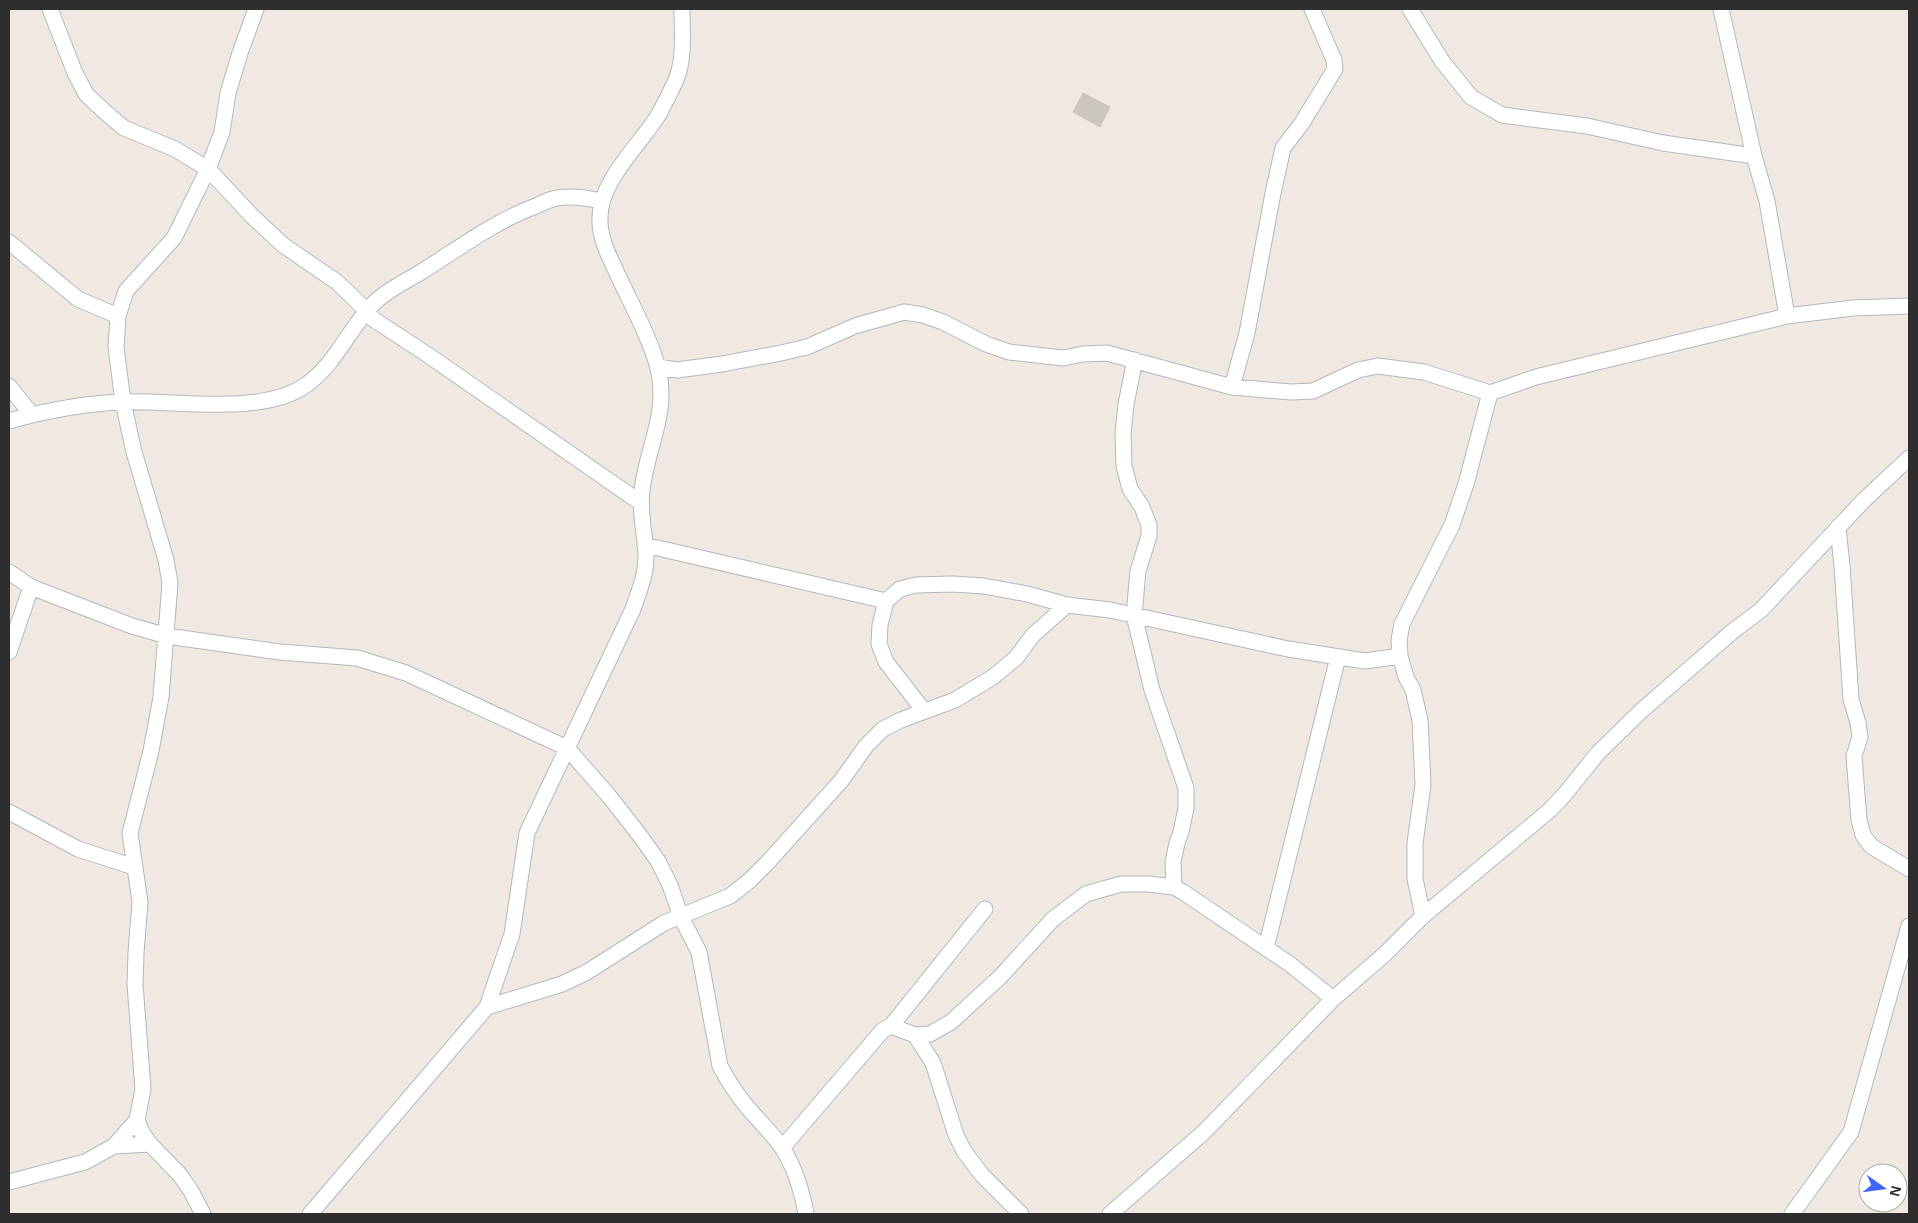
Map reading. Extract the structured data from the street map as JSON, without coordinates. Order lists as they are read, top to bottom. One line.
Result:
{"north":"right"}
